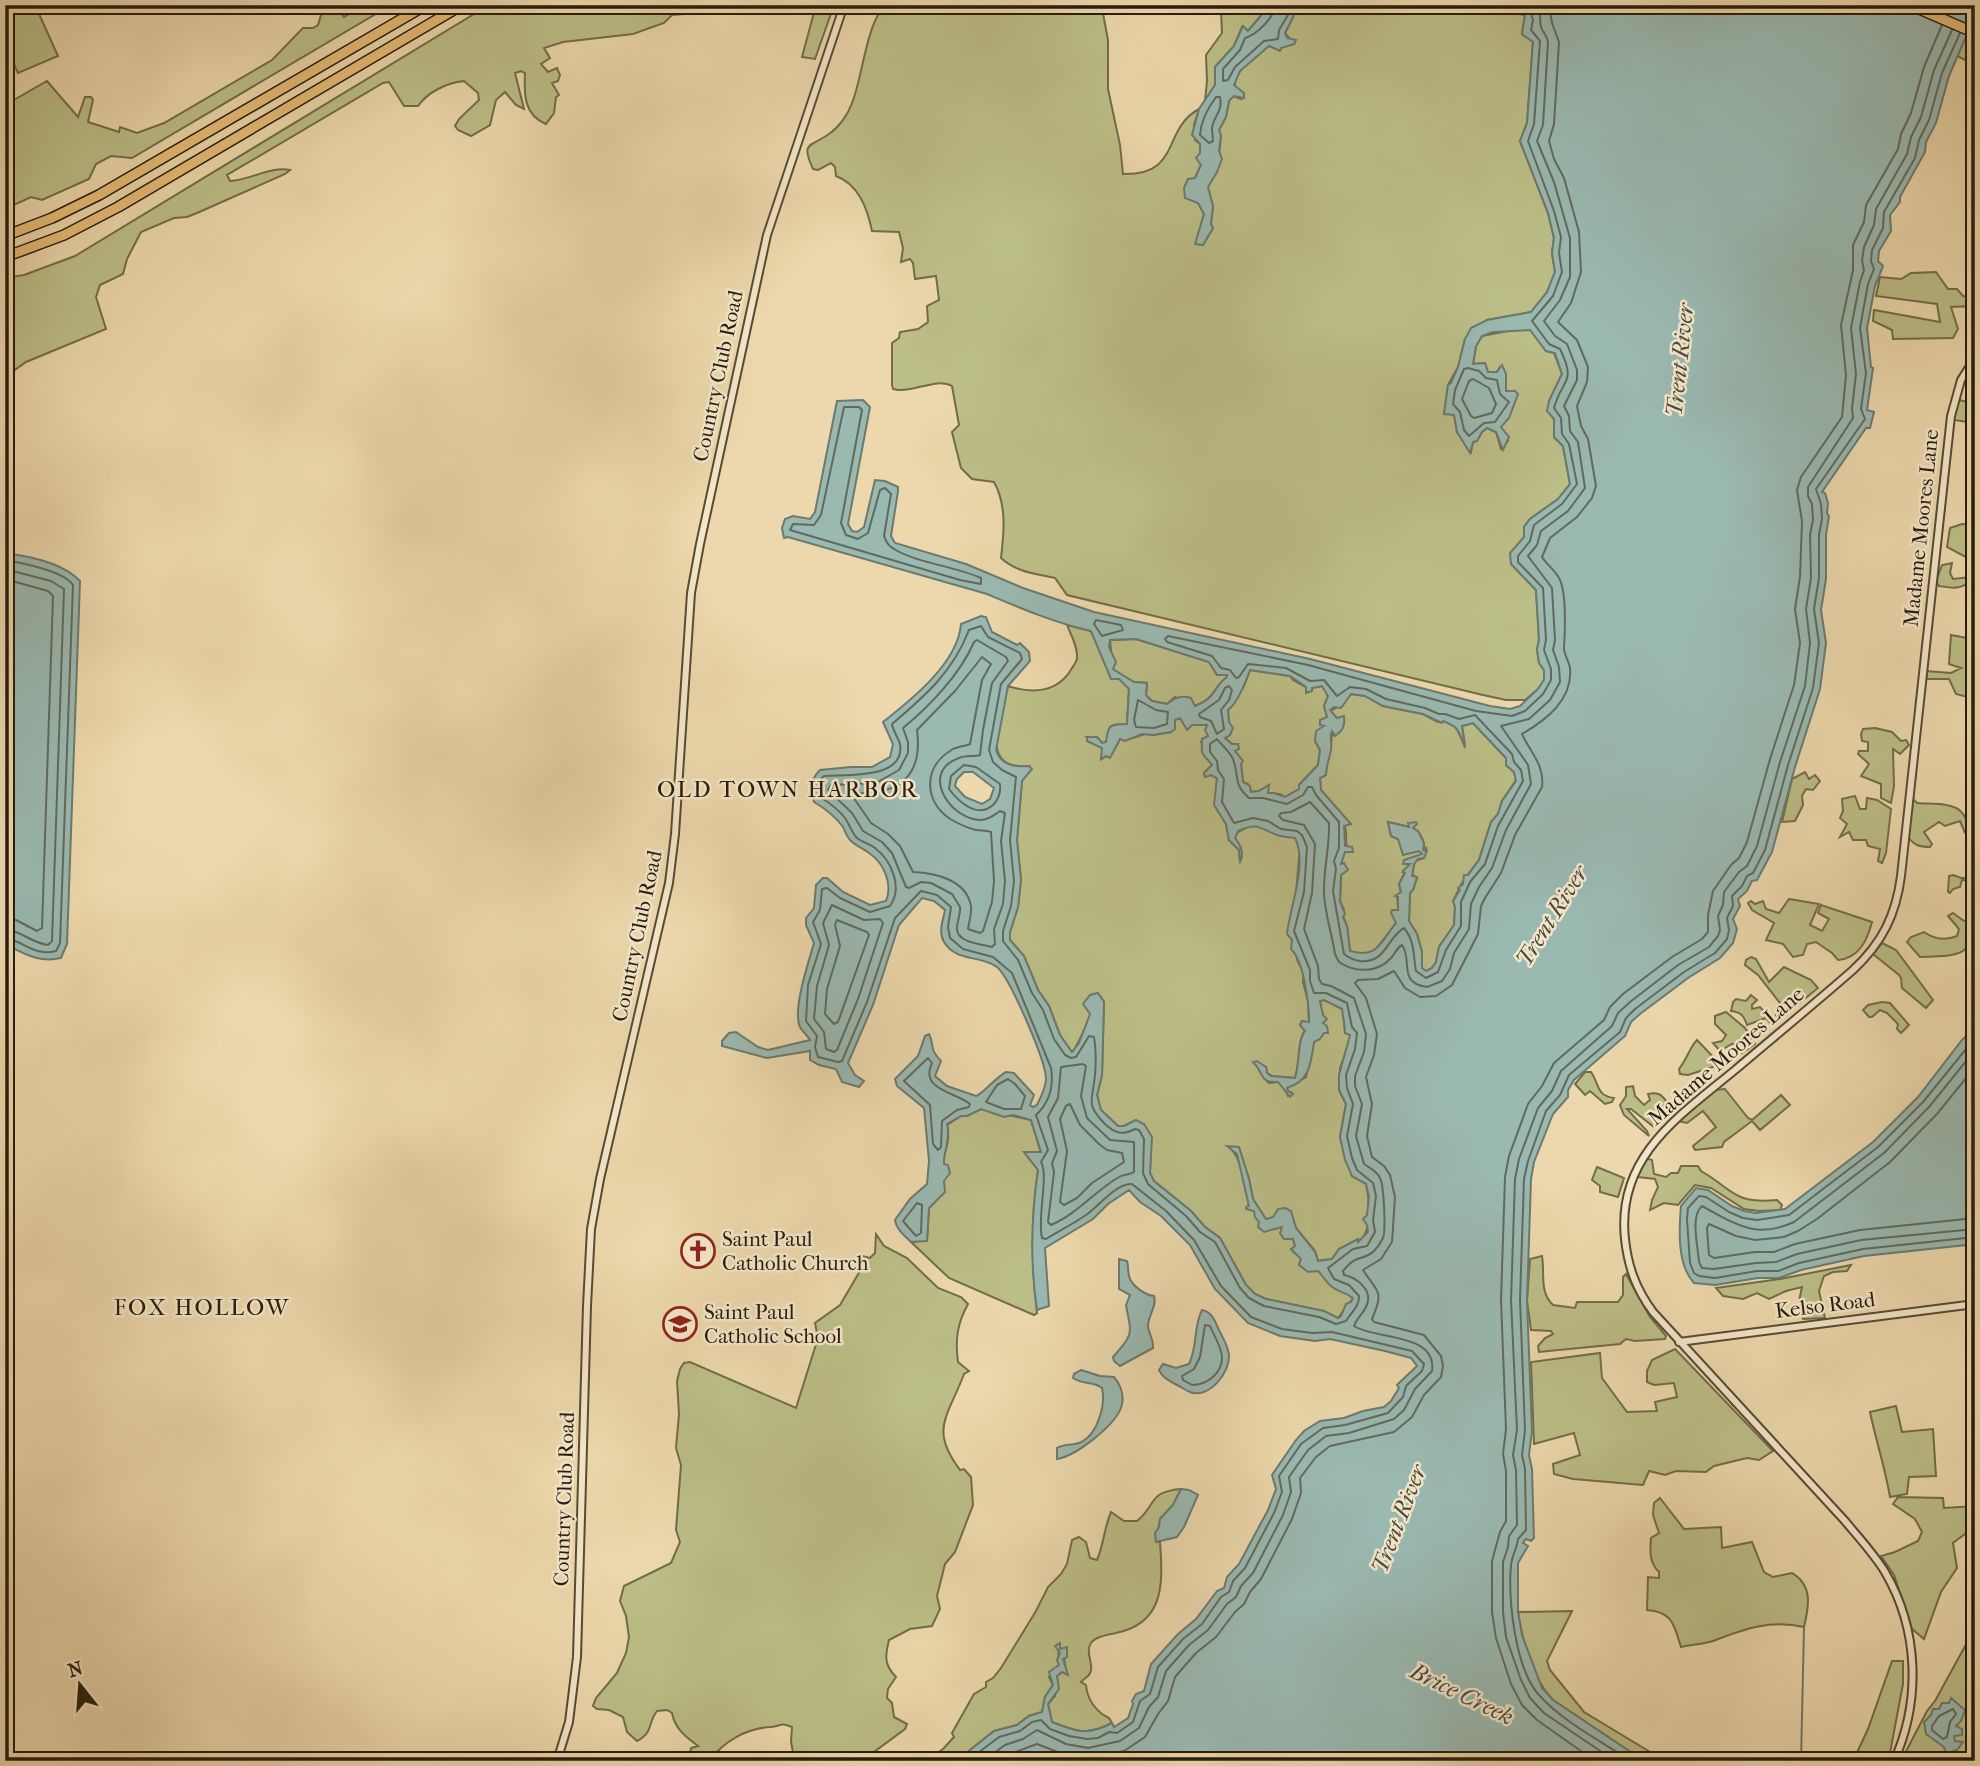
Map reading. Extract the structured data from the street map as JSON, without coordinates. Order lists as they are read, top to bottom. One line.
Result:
{"streets":{"street":["Country Club Road","Madame Moores Lane","Kelso Road"]},"crossings":[["Madame Moores Lane","Kelso Road"]],"districts":["OLD TOWN HARBOR","FOX HOLLOW"],"water":["Trent River","Brice Creek"],"places":{"church":["Saint Paul Catholic Church"],"school or university":["Saint Paul Catholic School"]},"north":"top"}
